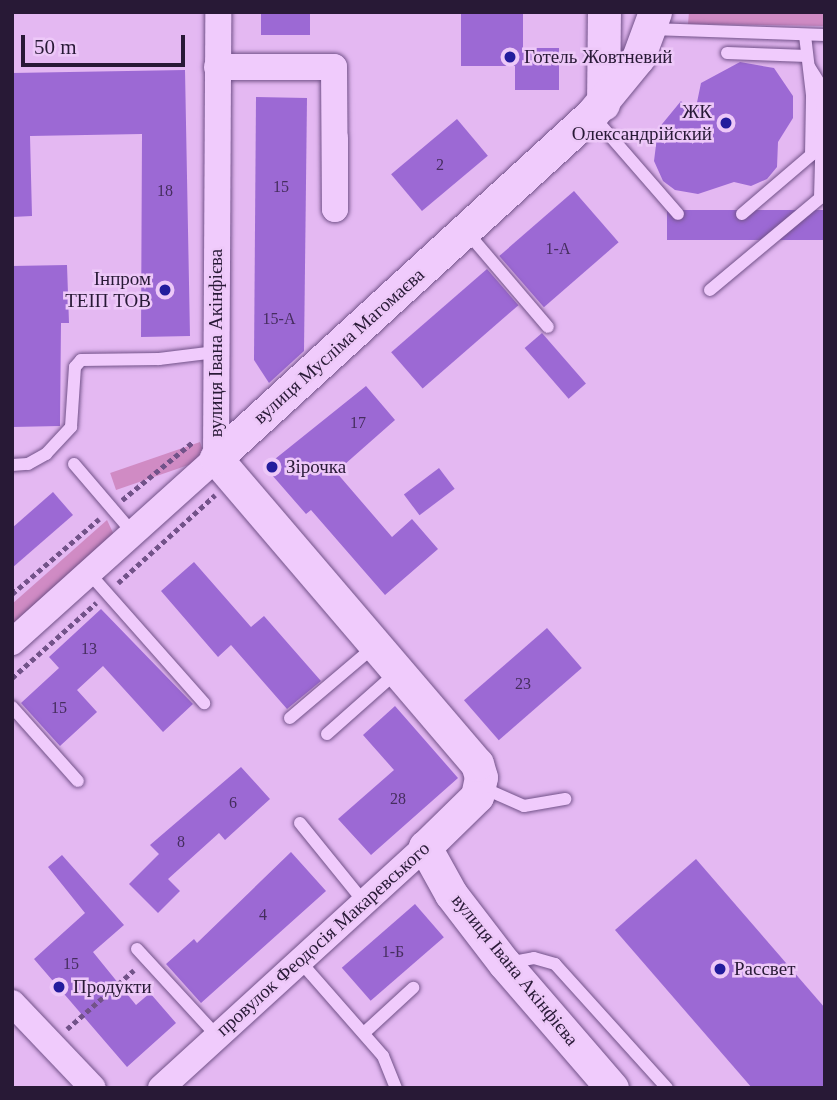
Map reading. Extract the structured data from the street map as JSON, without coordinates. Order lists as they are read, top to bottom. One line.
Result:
{"streets":{"street":["вулиця Івана Акінфієва","вулиця Мусліма Магомаєва","провулок Феодосія Макаревського"]},"crossings":[["вулиця Івана Акінфієва","вулиця Мусліма Магомаєва"],["вулиця Івана Акінфієва","провулок Феодосія Макаревського"]],"places":["Готель Жовтневий","ЖК Олександрійский","Інпром ТЕІП ТОВ","Зірочка","Рассвет","Продукти"],"house_numbers":["2","15","18","1-А","15-А","17","13","23","15","28","6","8","4","1-Б","15"],"scale_bar":"50 m"}
